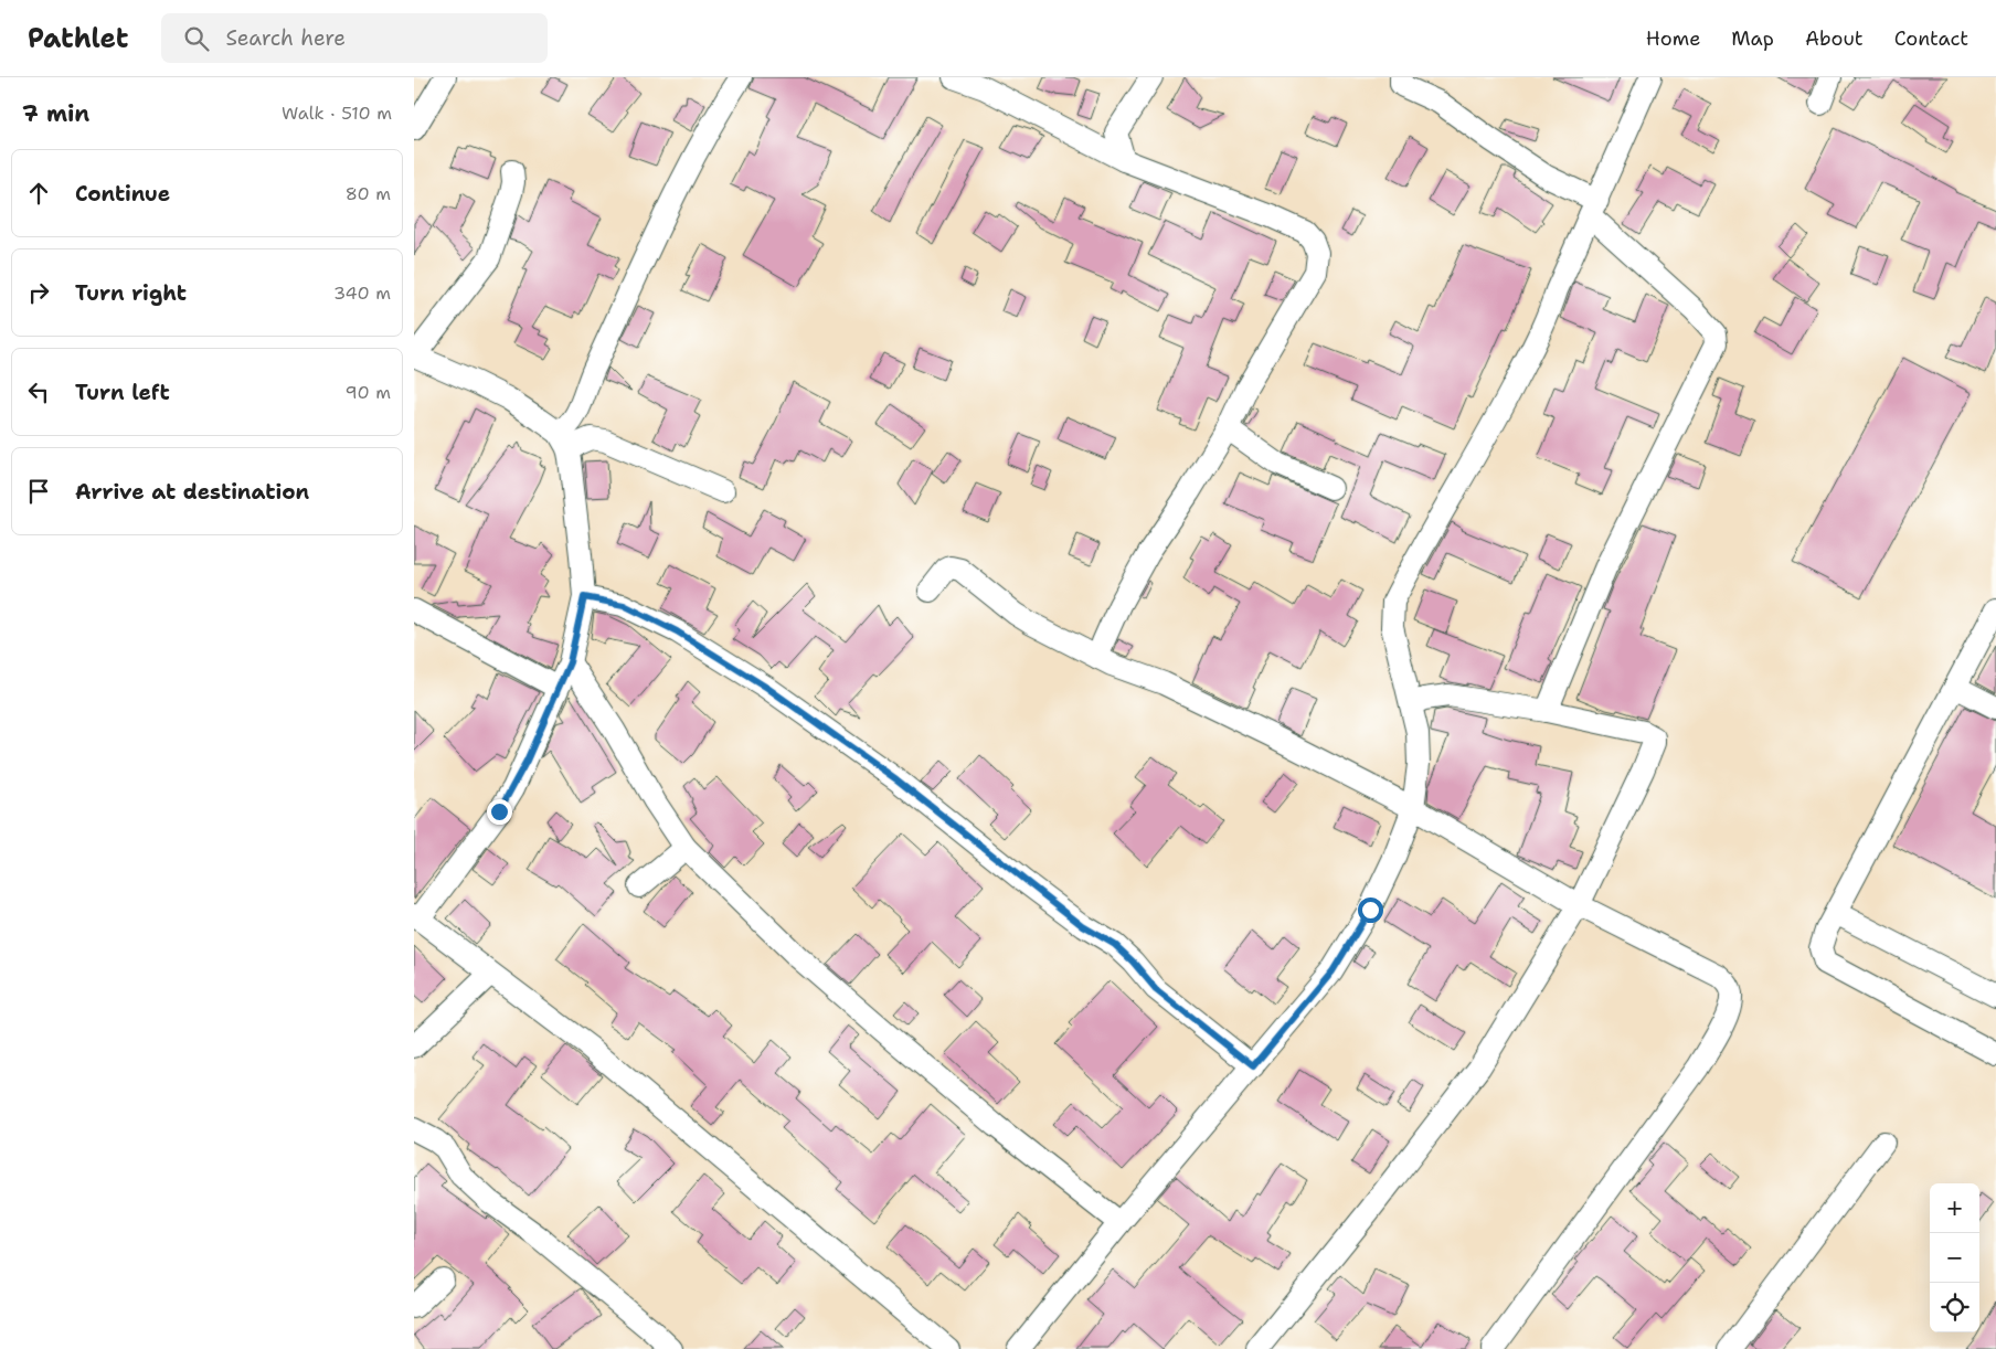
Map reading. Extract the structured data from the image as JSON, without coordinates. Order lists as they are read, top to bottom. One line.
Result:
{"page":{"header":"Pathlet","search":"Search here","nav":["Home","Map","About","Contact"],"heading":["7 min","Walk · 510 m"],"list":[["Continue","80 m"],["Turn right","340 m"],["Turn left","90 m"],"Arrive at destination"],"map_buttons":["+","−"]}}
